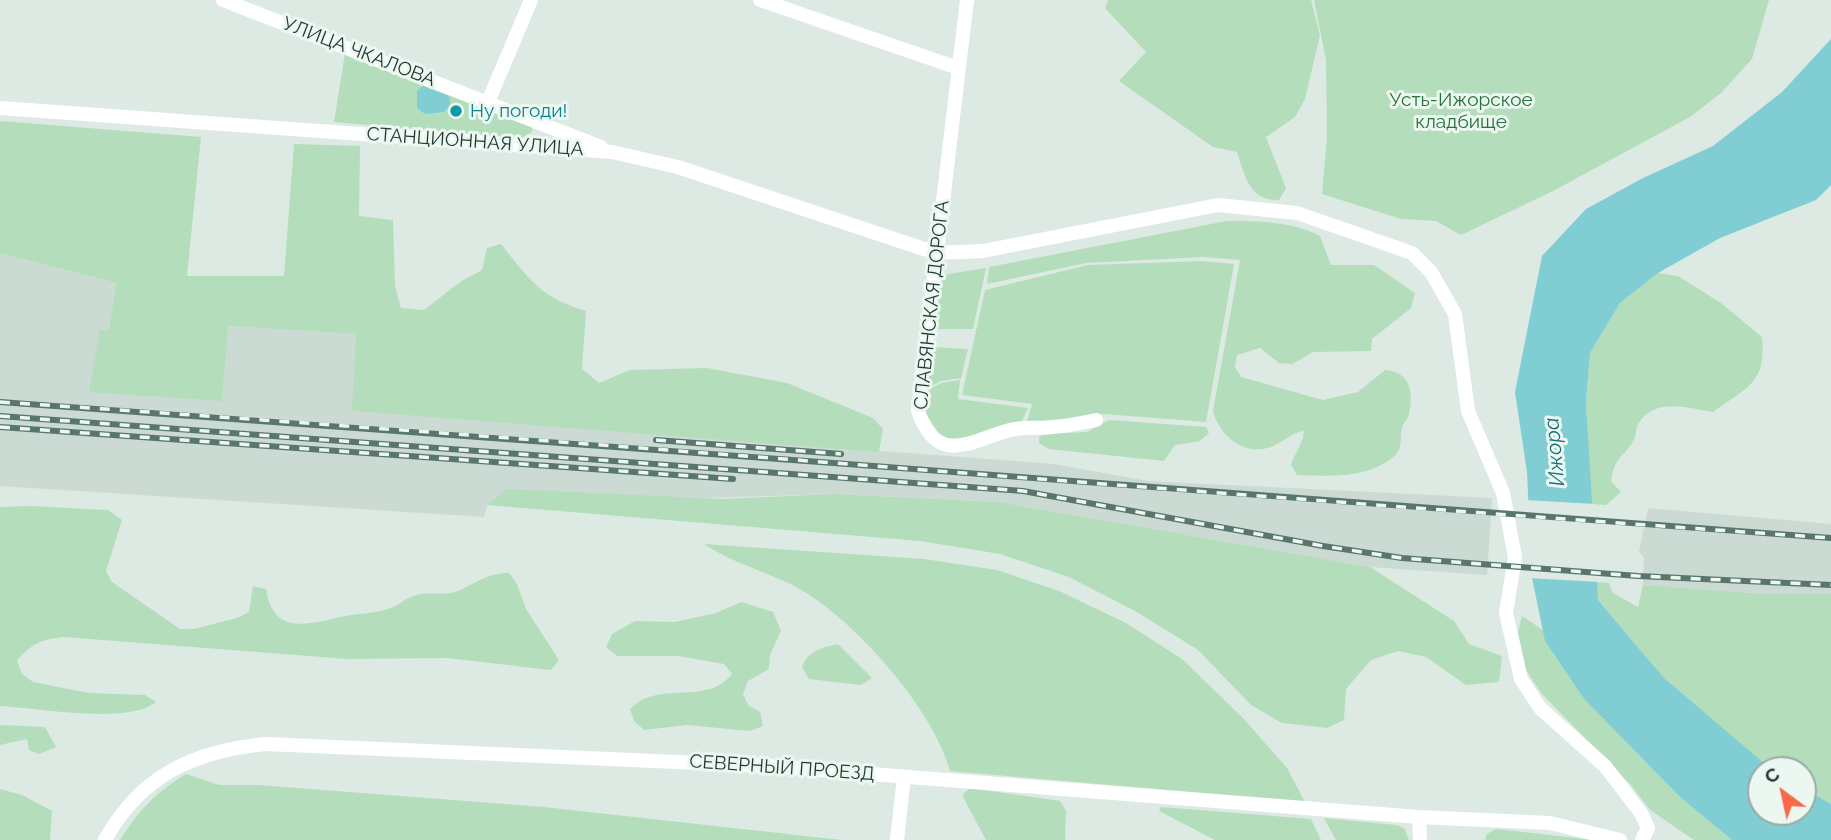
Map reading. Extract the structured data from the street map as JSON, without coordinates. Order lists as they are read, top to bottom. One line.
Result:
{"streets":{"street":["УЛИЦА ЧКАЛОВА","СТАНЦИОННАЯ УЛИЦА","СЛАВЯНСКАЯ ДОРОГА","СЕВЕРНЫЙ ПРОЕЗД"]},"crossings":[["УЛИЦА ЧКАЛОВА","СТАНЦИОННАЯ УЛИЦА"],["СТАНЦИОННАЯ УЛИЦА","СЛАВЯНСКАЯ ДОРОГА"]],"water":["Ижора"],"parks":["Усть-Ижорское кладбище"],"places":["Ну погоди!"],"north":"top left"}
